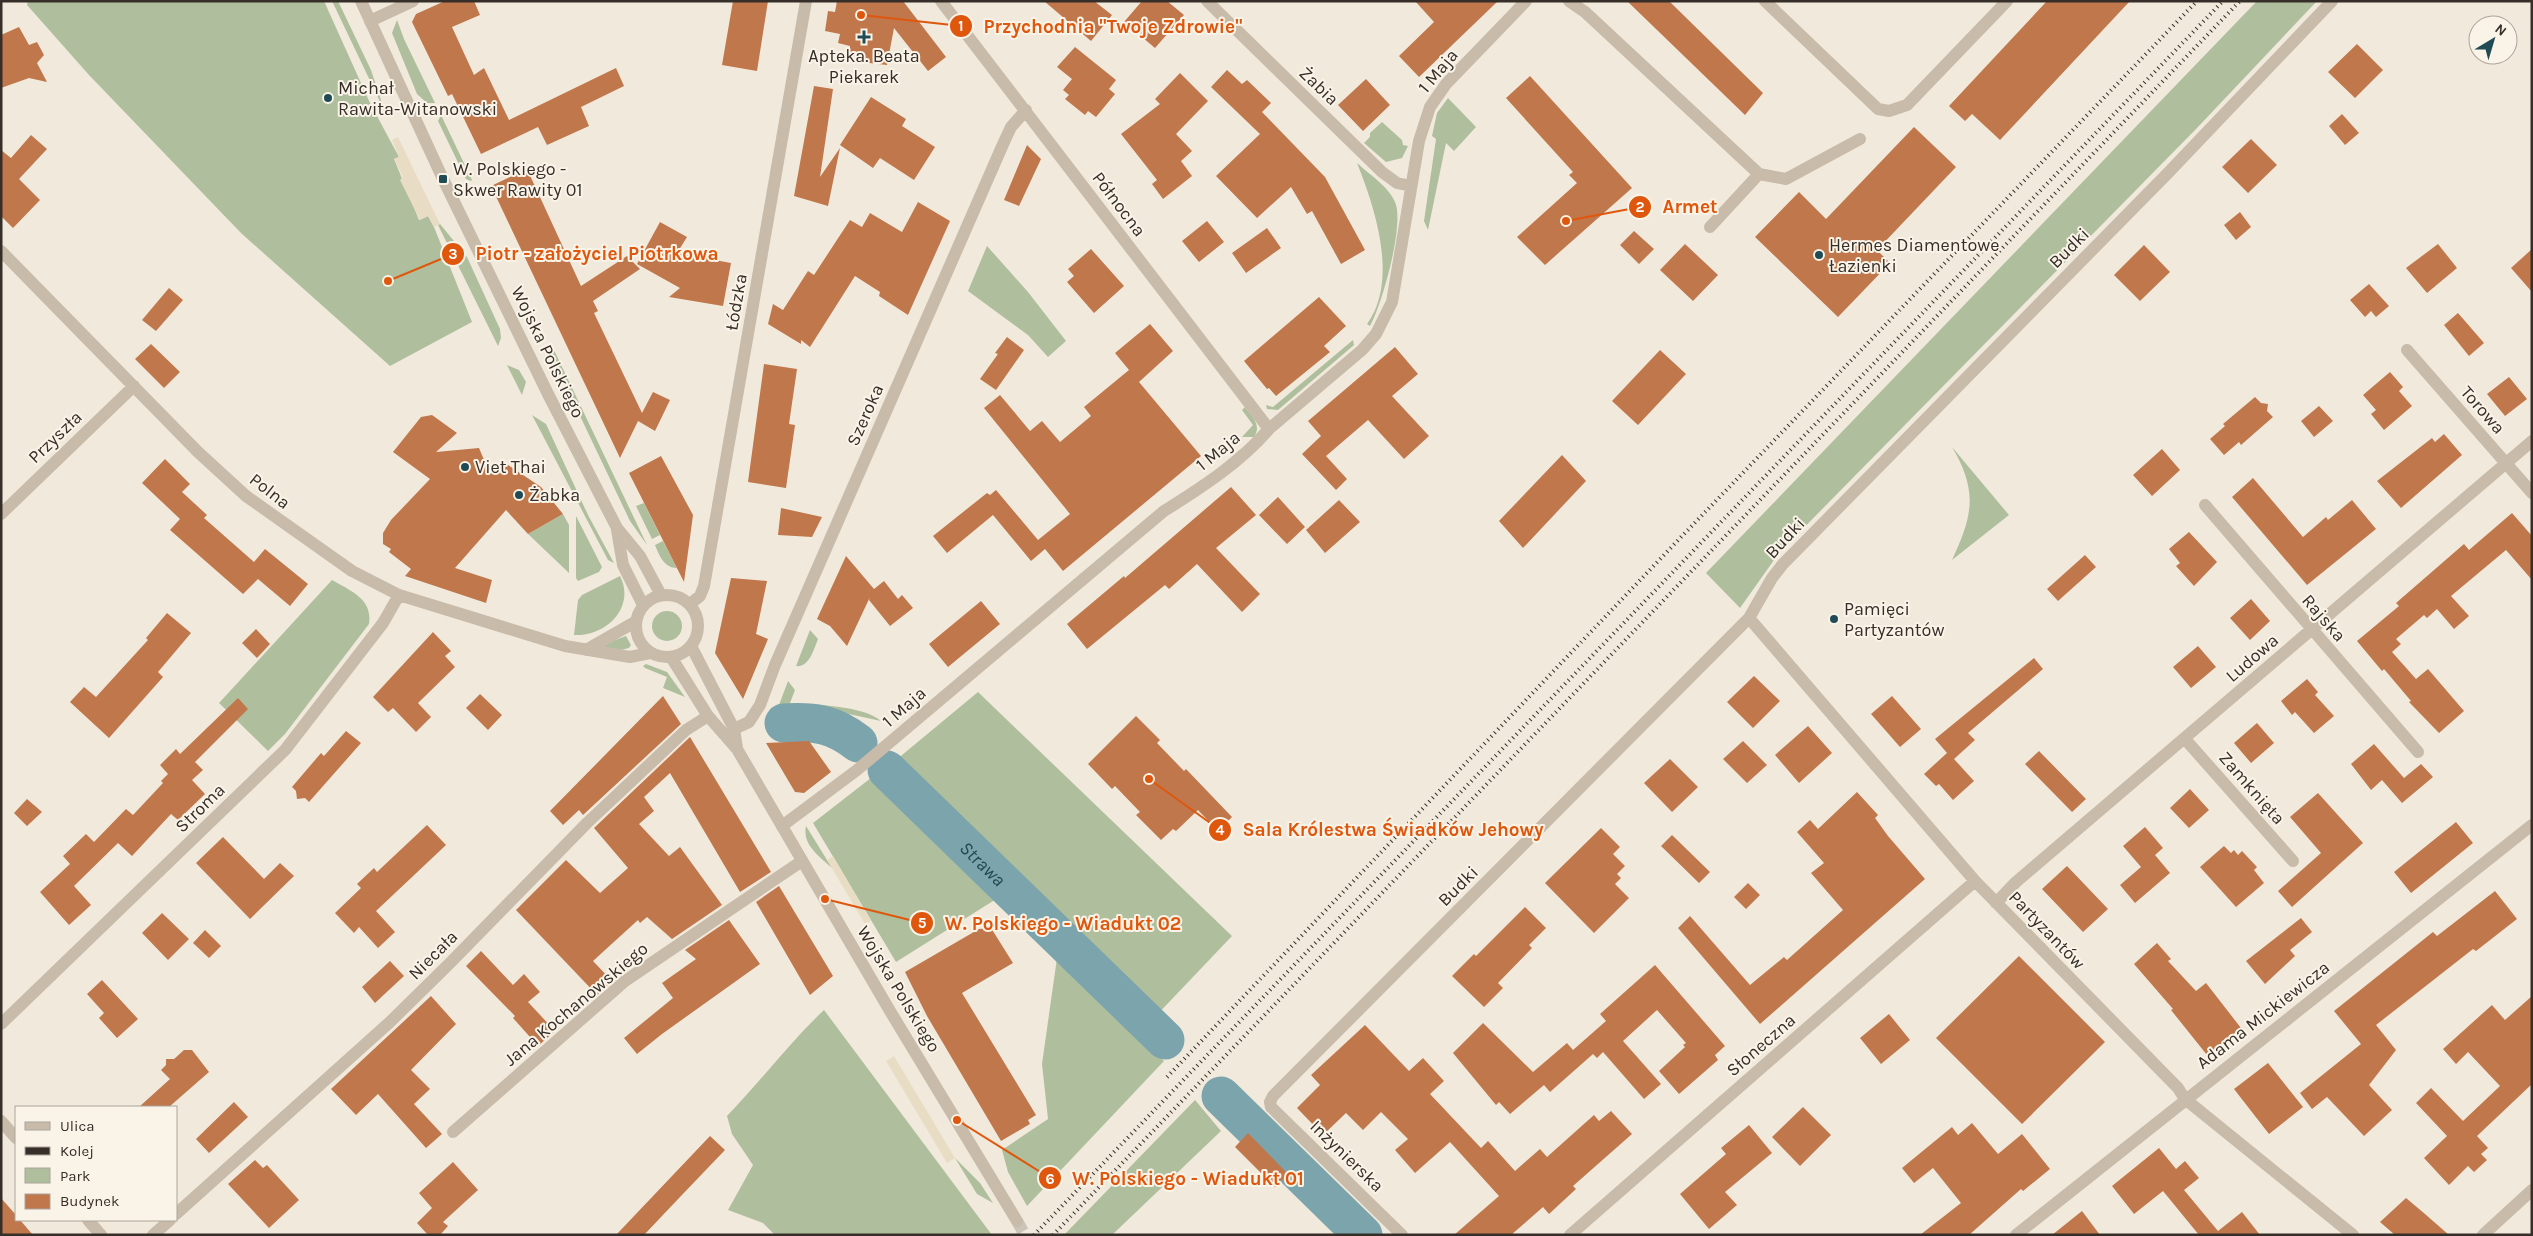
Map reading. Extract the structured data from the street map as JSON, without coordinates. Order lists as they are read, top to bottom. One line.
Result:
{"streets":{"street":["1 Maja","Żabia","Północna","Budki","Łódzka","Wojska Polskiego","Torowa","Szeroka","Przyszła","Polna","Rajska","Ludowa","Zamknięta","Stroma","Partyzantów","Niecała","Jana Kochanowskiego","Adama Mickiewicza","Słoneczna","Inżynierska"]},"crossings":[["1 Maja","Żabia"],["1 Maja","Północna"],["1 Maja","Wojska Polskiego"],["Północna","Szeroka"],["Budki","Partyzantów"],["Budki","Inżynierska"],["Łódzka","Wojska Polskiego"],["Łódzka","Polna"],["Wojska Polskiego","Szeroka"],["Wojska Polskiego","Polna"],["Wojska Polskiego","Niecała"],["Wojska Polskiego","Jana Kochanowskiego"],["Torowa","Ludowa"],["Przyszła","Polna"],["Polna","Stroma"],["Rajska","Ludowa"],["Ludowa","Zamknięta"],["Ludowa","Partyzantów"],["Partyzantów","Adama Mickiewicza"],["Partyzantów","Słoneczna"]],"water":["Strawa"],"places":{"other":["Przychodnia \"Twoje Zdrowie\"","Michał Rawita-Witanowski","Armet","Hermes Diamentowe Łazienki","Piotr - założyciel Piotrkowa","Viet Thai","Żabka","Pamięci Partyzantów","Sala Królestwa Świadków Jehowy","W. Polskiego - Wiadukt 02","W. Polskiego - Wiadukt 01"],"health":["Apteka. Beata Piekarek"],"transit":["W. Polskiego - Skwer Rawity 01"]},"legend":["Ulica","Kolej","Park","Budynek"],"north":"top right"}
